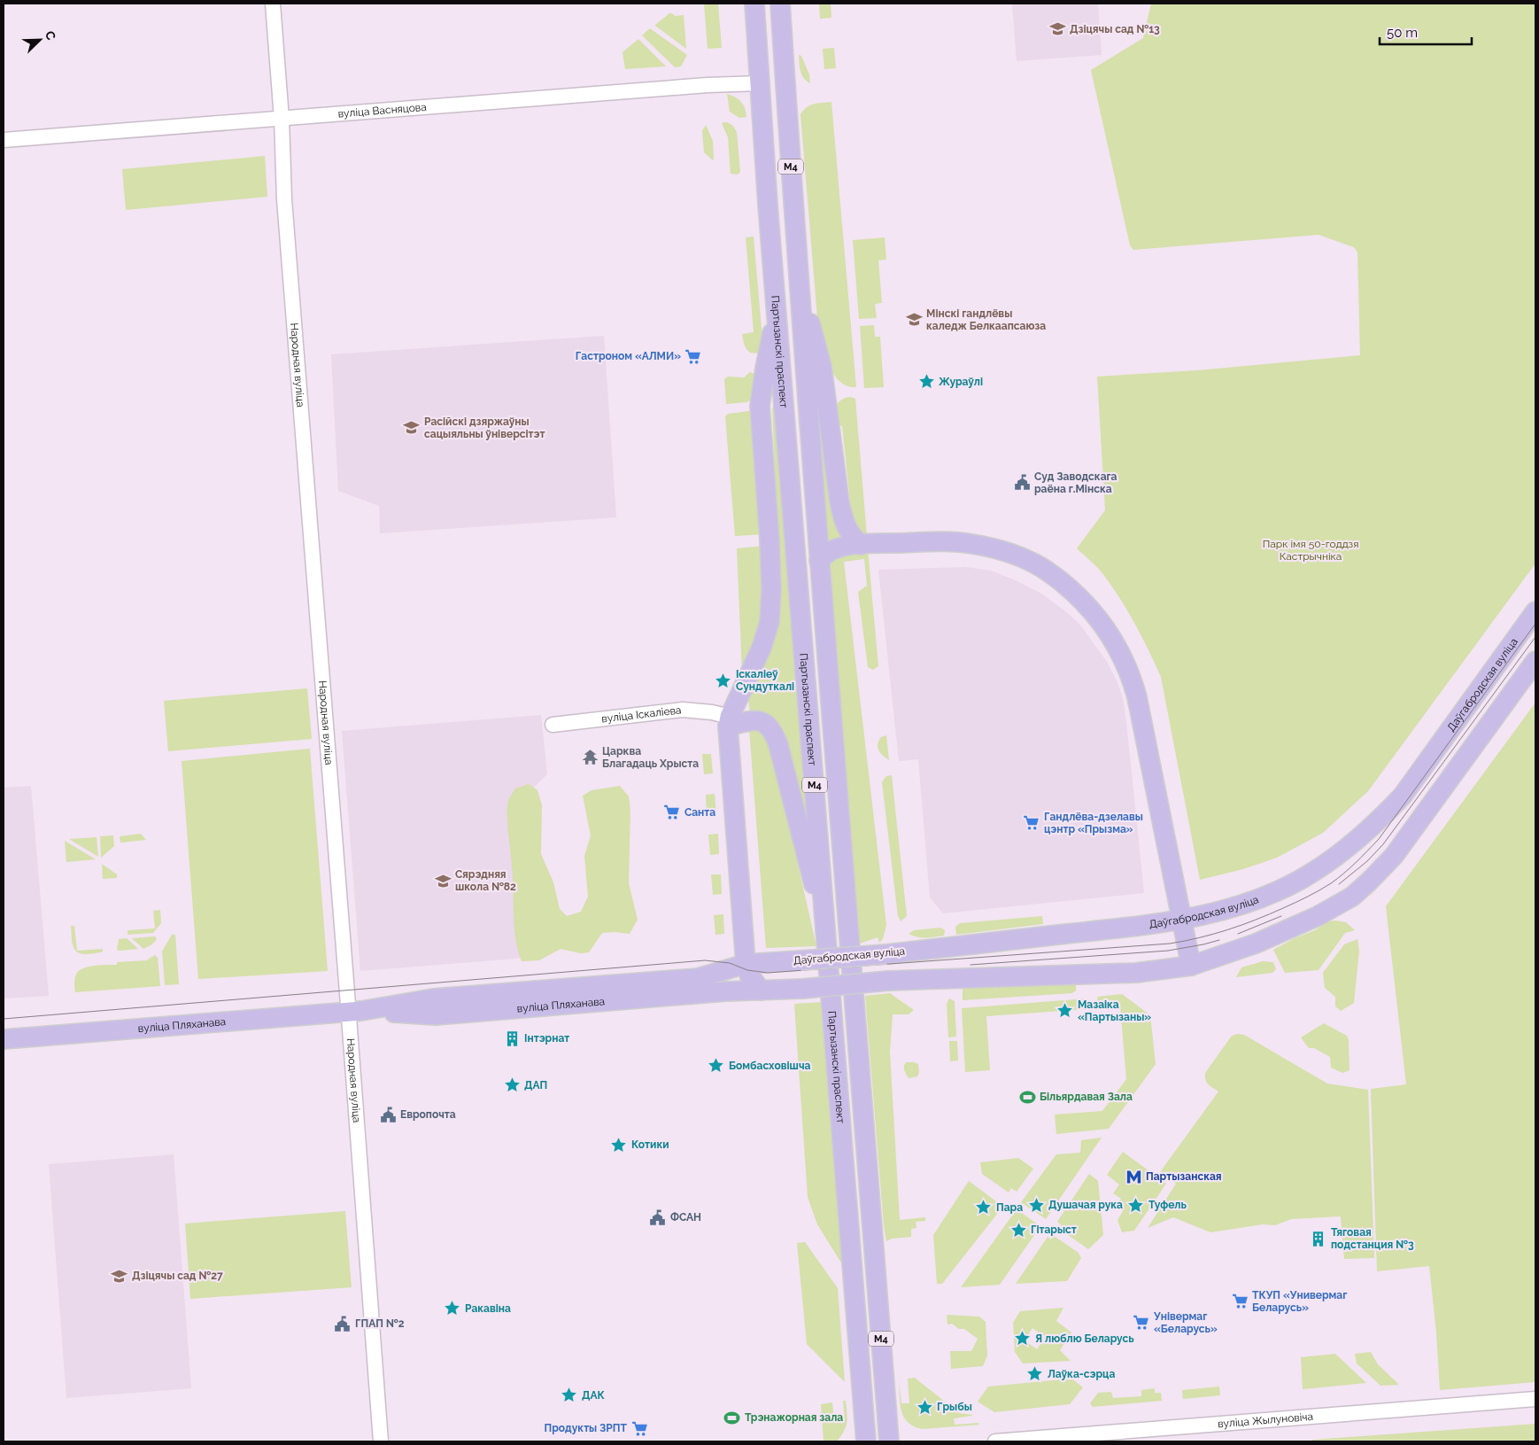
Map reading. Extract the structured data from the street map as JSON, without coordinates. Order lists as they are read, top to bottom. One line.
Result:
{"streets":{"main road":["М4","Партызанскі праспект","Даўгабродская вуліца","вуліца Пляханава"],"street":["вуліца Васняцова","Народная вуліца","вуліца Іскаліева","вуліца Жылуновіча"]},"crossings":[["вуліца Васняцова","Партызанскі праспект"],["вуліца Васняцова","Народная вуліца"],["Народная вуліца","вуліца Пляханава"],["Даўгабродская вуліца","вуліца Пляханава"]],"parks":["Парк імя 50-годдзя Кастрычніка"],"places":{"school or university":["Дзіцячы сад №13","Мінскі гандлёвы каледж Белкаапсаюза","Расійскі дзяржаўны сацыяльны ўніверсітэт","Сярэдняя школа №82","Дзіцячы сад №27"],"supermarket":["Гастроном «АЛМИ»","Санта","Гандлёва-дзелавы цэнтр «Прызма»","ТКУП «Универмаг Беларусь»","Універмаг «Беларусь»","Продукты ЗРПТ"],"place":["Жураўлі","Іскаліеў Сундуткалі","Мазаіка «Партызаны»","Бомбасховішча","ДАП","Котики","Душачая рука","Туфель","Пара","Гітарыст","Ракавіна","Я люблю Беларусь","Лаўка-сэрца","ДАК","Грыбы"],"public building":["Суд Заводскага раёна г.Мінска","Европочта","ФСАН","ГПАП №2"],"temple":["Царква Благадаць Хрыста"],"building":["Інтэрнат","Тяговая подстанция №3"],"sports":["Більярдавая Зала","Трэнажорная зала"],"metro station":["Партызанская"]},"scale_bar":"50 m","north":"top right"}
